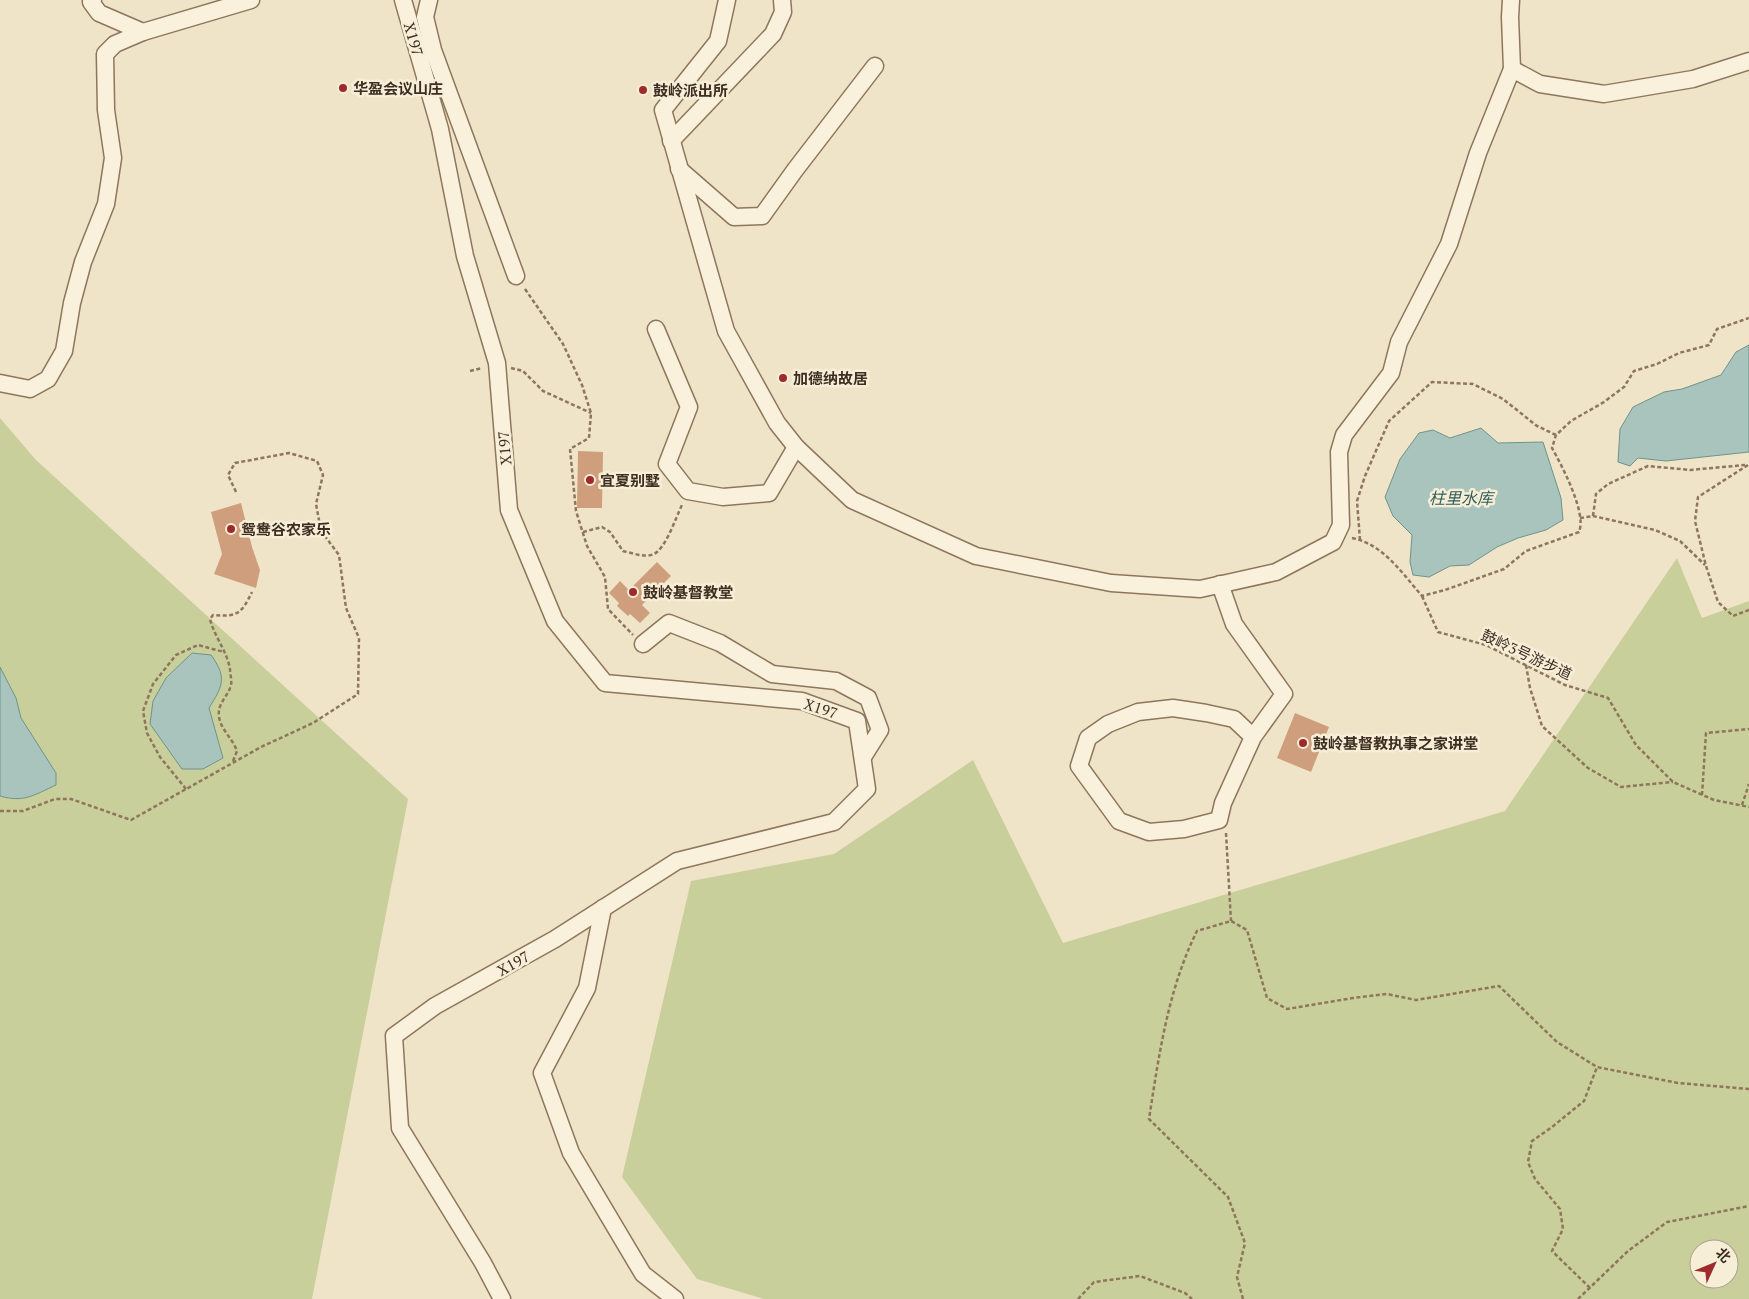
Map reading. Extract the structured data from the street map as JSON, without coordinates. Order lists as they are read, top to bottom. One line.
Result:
{"streets":{"street":["X197"],"path":["鼓岭3号游步道"]},"water":["柱里水库"],"places":["华盈会议山庄","鼓岭派出所","加德纳故居","宜夏别墅","鸳鸯谷农家乐","鼓岭基督教堂","鼓岭基督教执事之家讲堂"],"north":"top right"}
